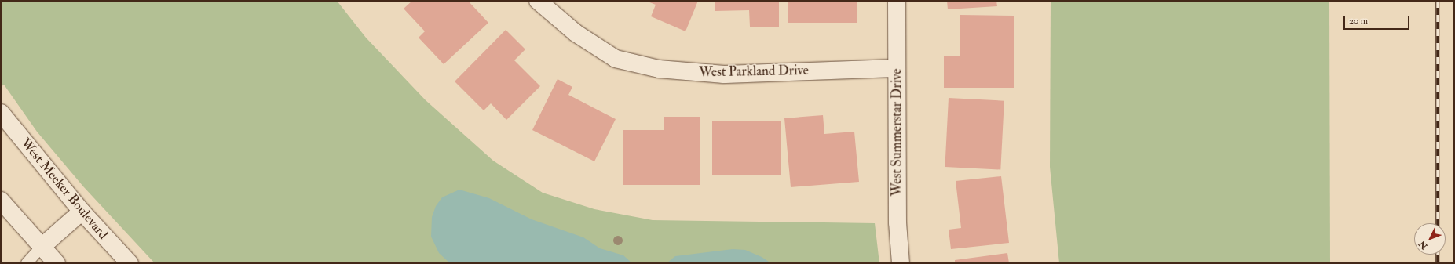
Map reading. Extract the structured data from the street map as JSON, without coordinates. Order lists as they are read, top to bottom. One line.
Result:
{"streets":{"street":["West Parkland Drive","West Summerstar Drive","West Meeker Boulevard"]},"crossings":[["West Parkland Drive","West Summerstar Drive"]],"scale_bar":"20 m","north":"bottom left"}
